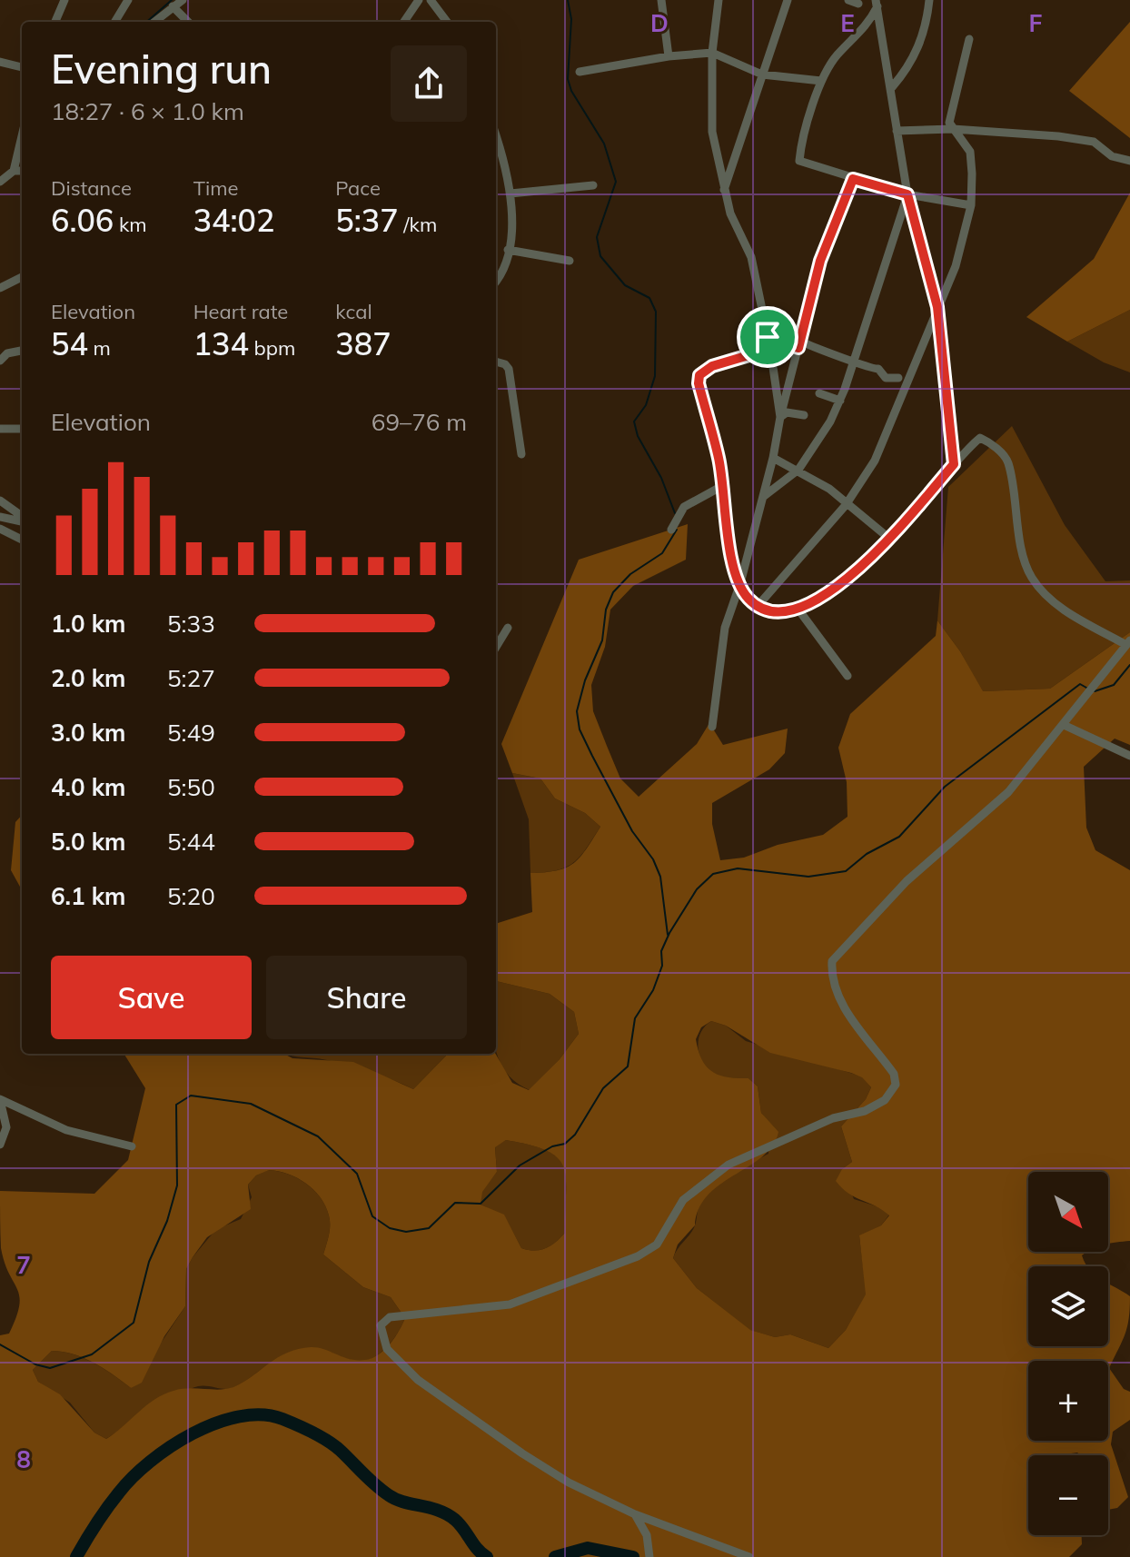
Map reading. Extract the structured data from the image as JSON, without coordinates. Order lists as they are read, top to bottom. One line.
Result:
{"north":"bottom right","page":{"heading":["Evening run","18:27 · 6 × 1.0 km"],"stats":[["Distance","6.06 km"],["Time","34:02"],["Pace","5:37 /km"],["Elevation","54 m"],["Heart rate","134 bpm"],["kcal","387"]],"chart":["Elevation","69–76 m"],"list":[{"name":"1.0 km","note":"5:33"},{"name":"2.0 km","note":"5:27"},{"name":"3.0 km","note":"5:49"},{"name":"4.0 km","note":"5:50"},{"name":"5.0 km","note":"5:44"},{"name":"6.1 km","note":"5:20"}],"buttons":["Save","Share"],"map_buttons":["+","−"]},"grid":{"columns":["D","E","F"],"rows":["7","8"]}}
